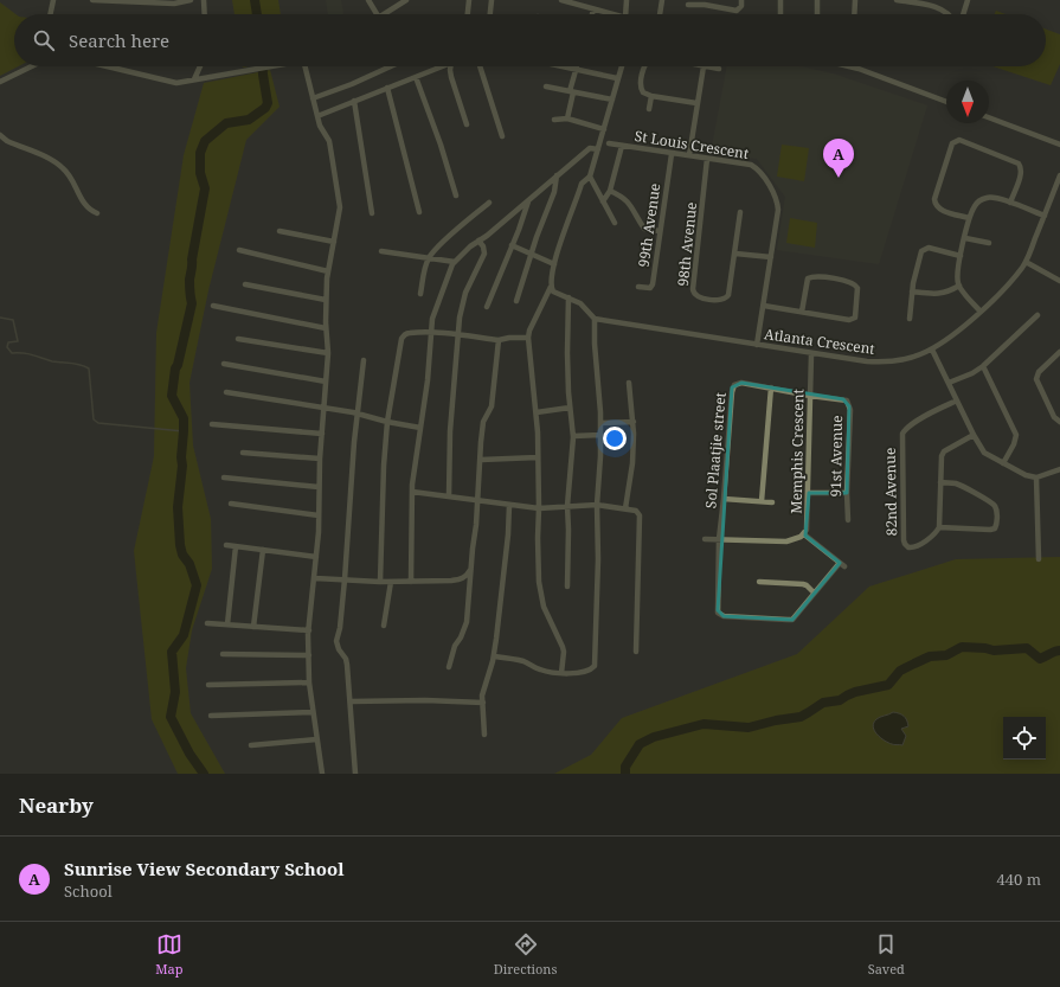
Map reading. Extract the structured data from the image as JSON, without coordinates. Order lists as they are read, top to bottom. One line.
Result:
{"streets":{"street":["St Louis Crescent","99th Avenue","98th Avenue","Atlanta Crescent","Sol Plaatjie street","Memphis Crescent","91st Avenue","82nd Avenue"]},"crossings":[["St Louis Crescent","99th Avenue"],["St Louis Crescent","98th Avenue"],["St Louis Crescent","Atlanta Crescent"],["Atlanta Crescent","Memphis Crescent"],["Sol Plaatjie street","Memphis Crescent"],["Sol Plaatjie street","91st Avenue"],["Memphis Crescent","91st Avenue"]],"north":"bottom","page":{"search":"Search here","pins":"A","heading":"Nearby","list":[{"mark":"A","name":"Sunrise View Secondary School","note":"School","value":"440 m"}],"nav":["Map","Directions","Saved"]}}
